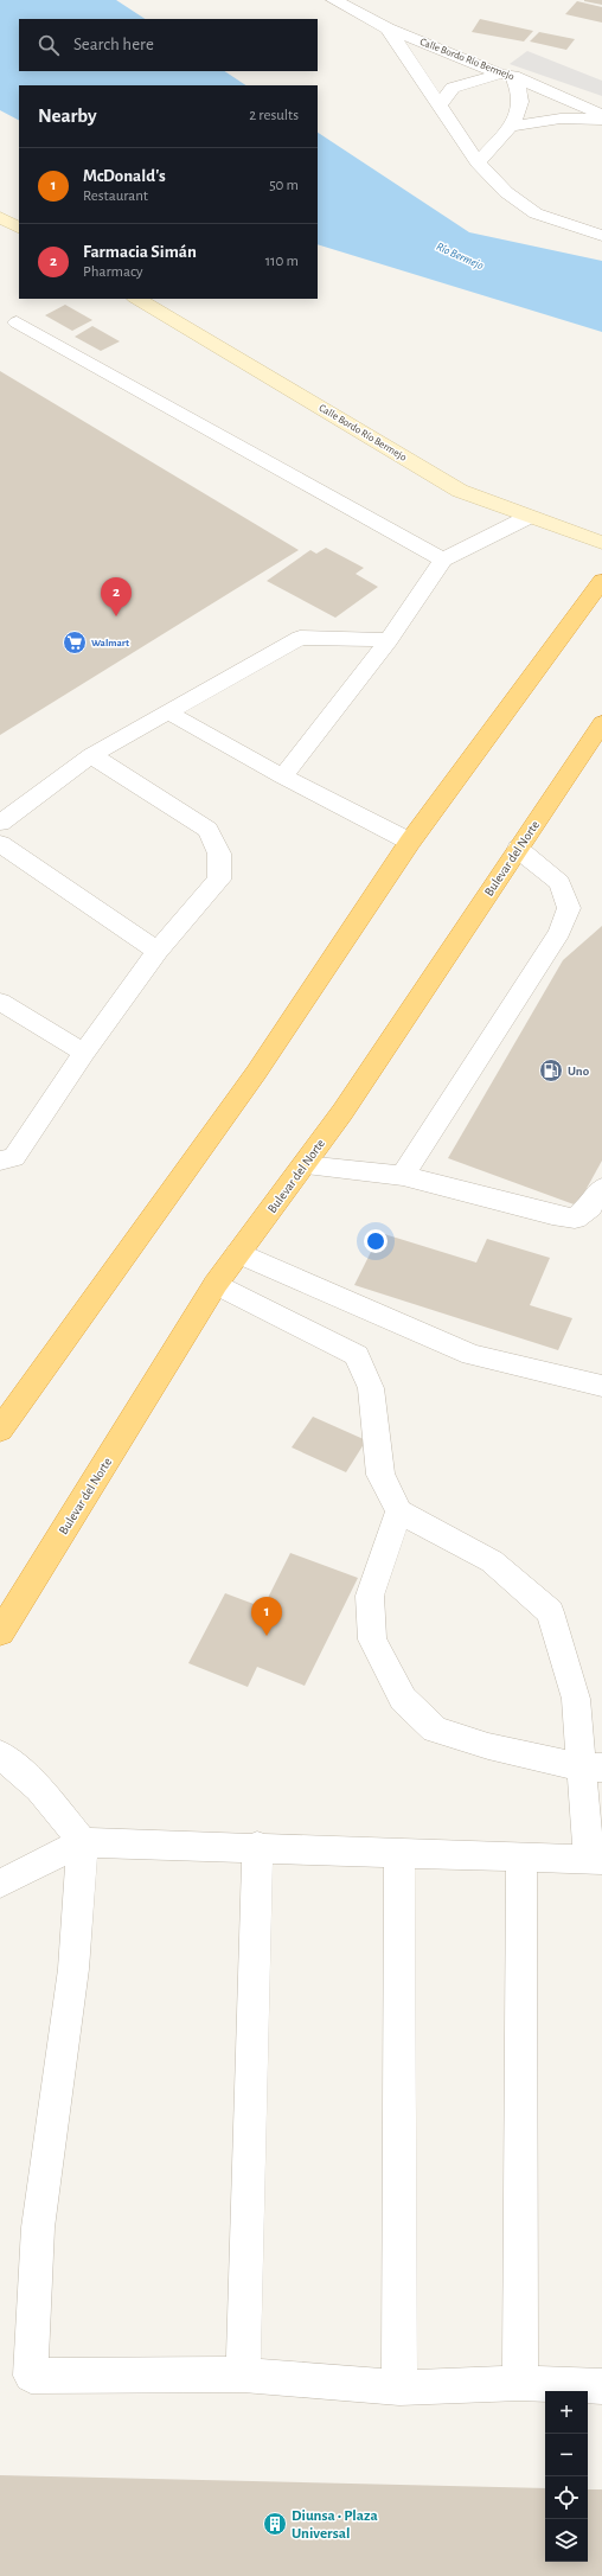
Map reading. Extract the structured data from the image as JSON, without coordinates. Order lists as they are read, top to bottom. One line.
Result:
{"streets":{"highway":["Bulevar del Norte"],"main road":["Calle Bordo Río Bermejo"]},"water":["Río Bermejo"],"places":{"supermarket":["Walmart"],"fuel station":["Uno"],"building":["Diunsa • Plaza Universal"]},"page":{"search":"Search here","heading":["Nearby","2 results"],"list":[{"mark":"1","name":"McDonald's","note":"Restaurant","value":"50 m"},{"mark":"2","name":"Farmacia Simán","note":"Pharmacy","value":"110 m"}],"pins":["2","1"],"map_buttons":["+","−"]}}
